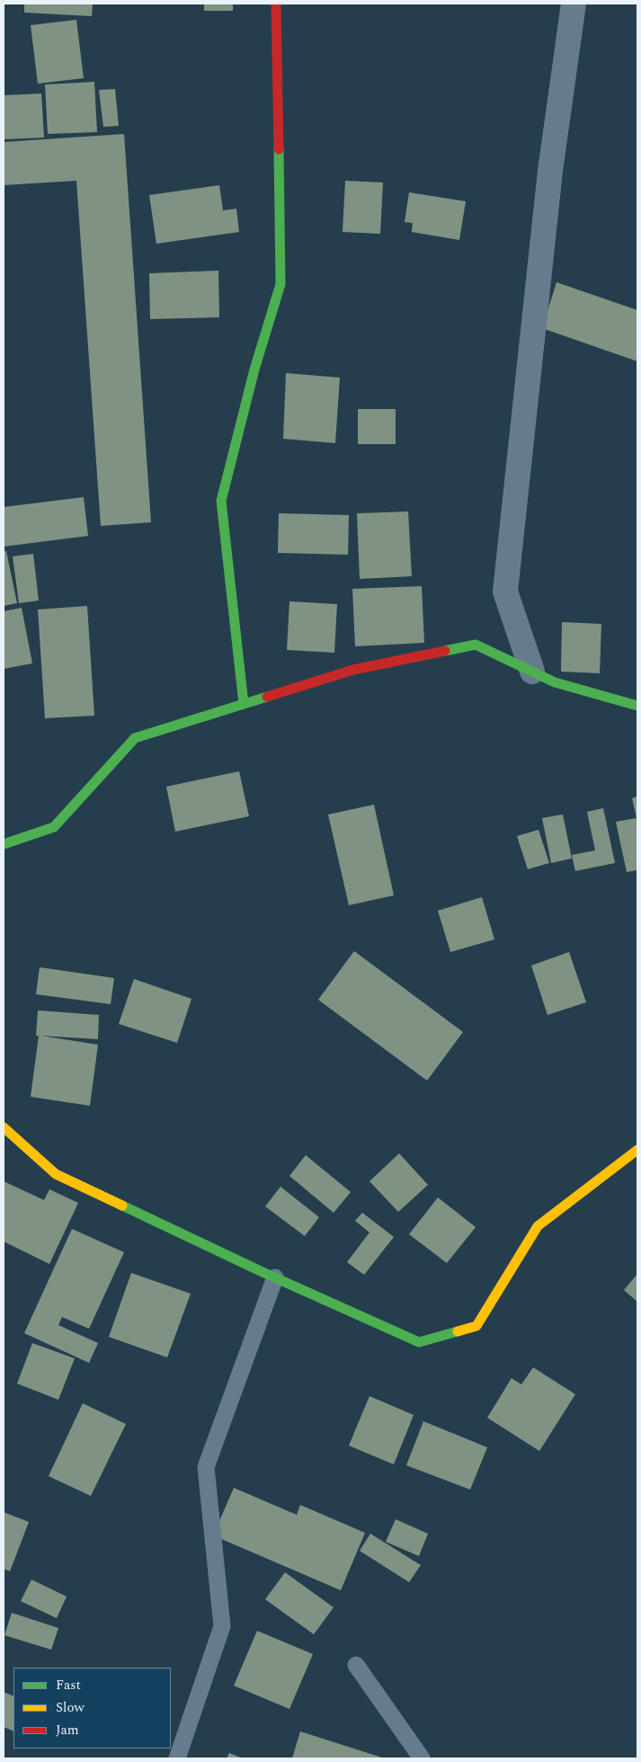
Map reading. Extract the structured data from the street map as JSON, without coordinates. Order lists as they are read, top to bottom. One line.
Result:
{"legend":["Fast","Slow","Jam"]}
